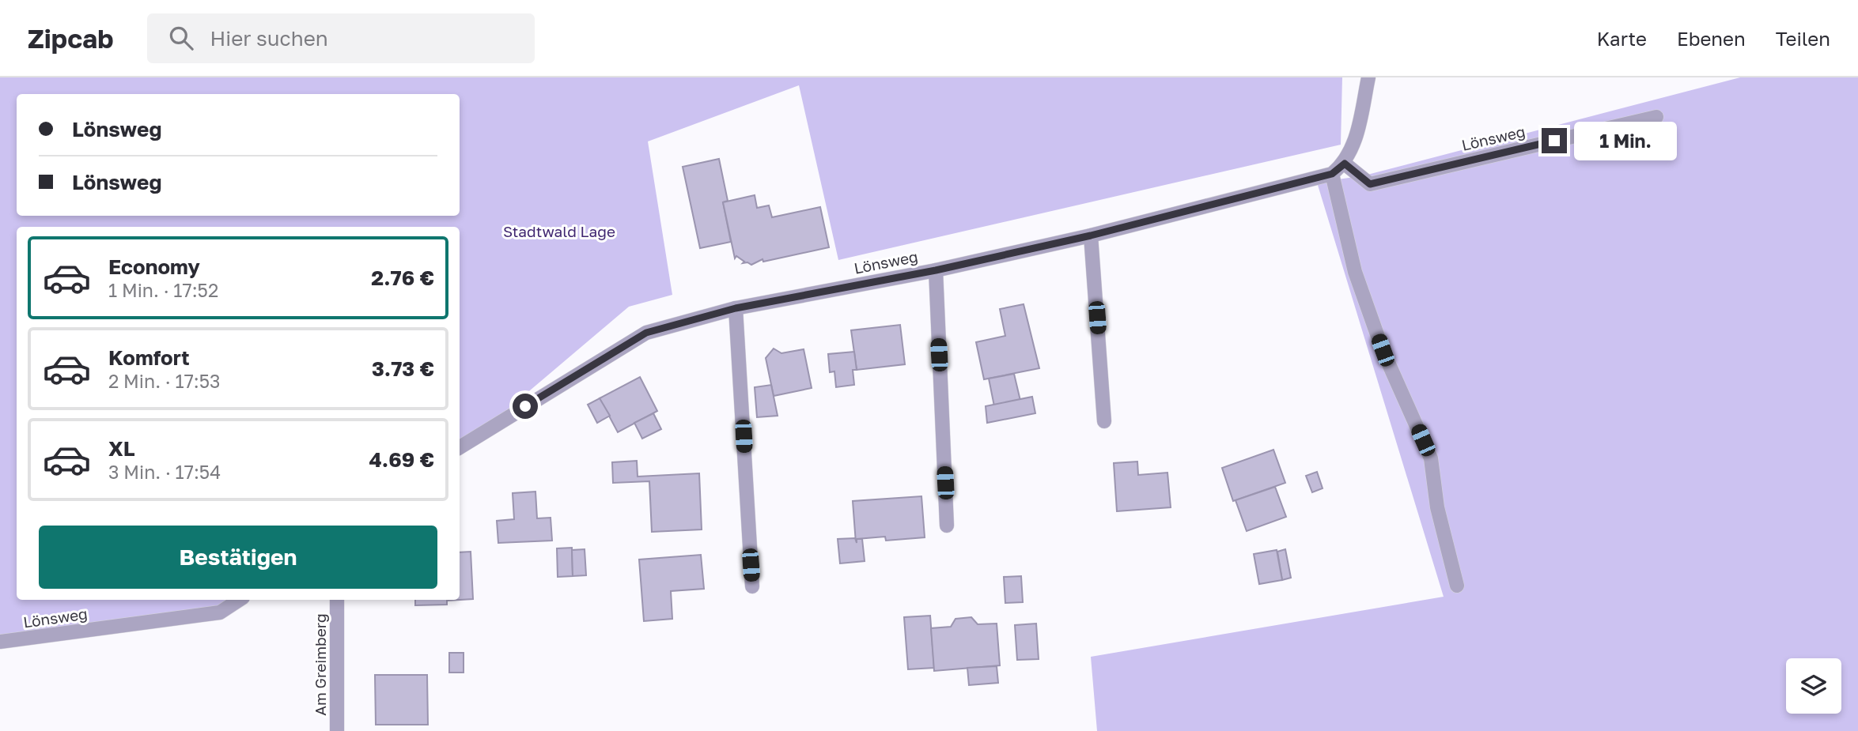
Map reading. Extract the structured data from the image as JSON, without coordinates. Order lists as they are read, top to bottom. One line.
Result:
{"streets":{"street":["Lönsweg","Am Greimberg"]},"parks":["Stadtwald Lage"],"page":{"header":"Zipcab","search":"Hier suchen","nav":["Karte","Ebenen","Teilen"],"banner":["Lönsweg","Lönsweg"],"bubble":"1 Min.","list":[{"name":"Economy","note":"1 Min. · 17:52","value":"2.76 €"},{"name":"Komfort","note":"2 Min. · 17:53","value":"3.73 €"},{"name":"XL","note":"3 Min. · 17:54","value":"4.69 €"}],"buttons":"Bestätigen"}}
